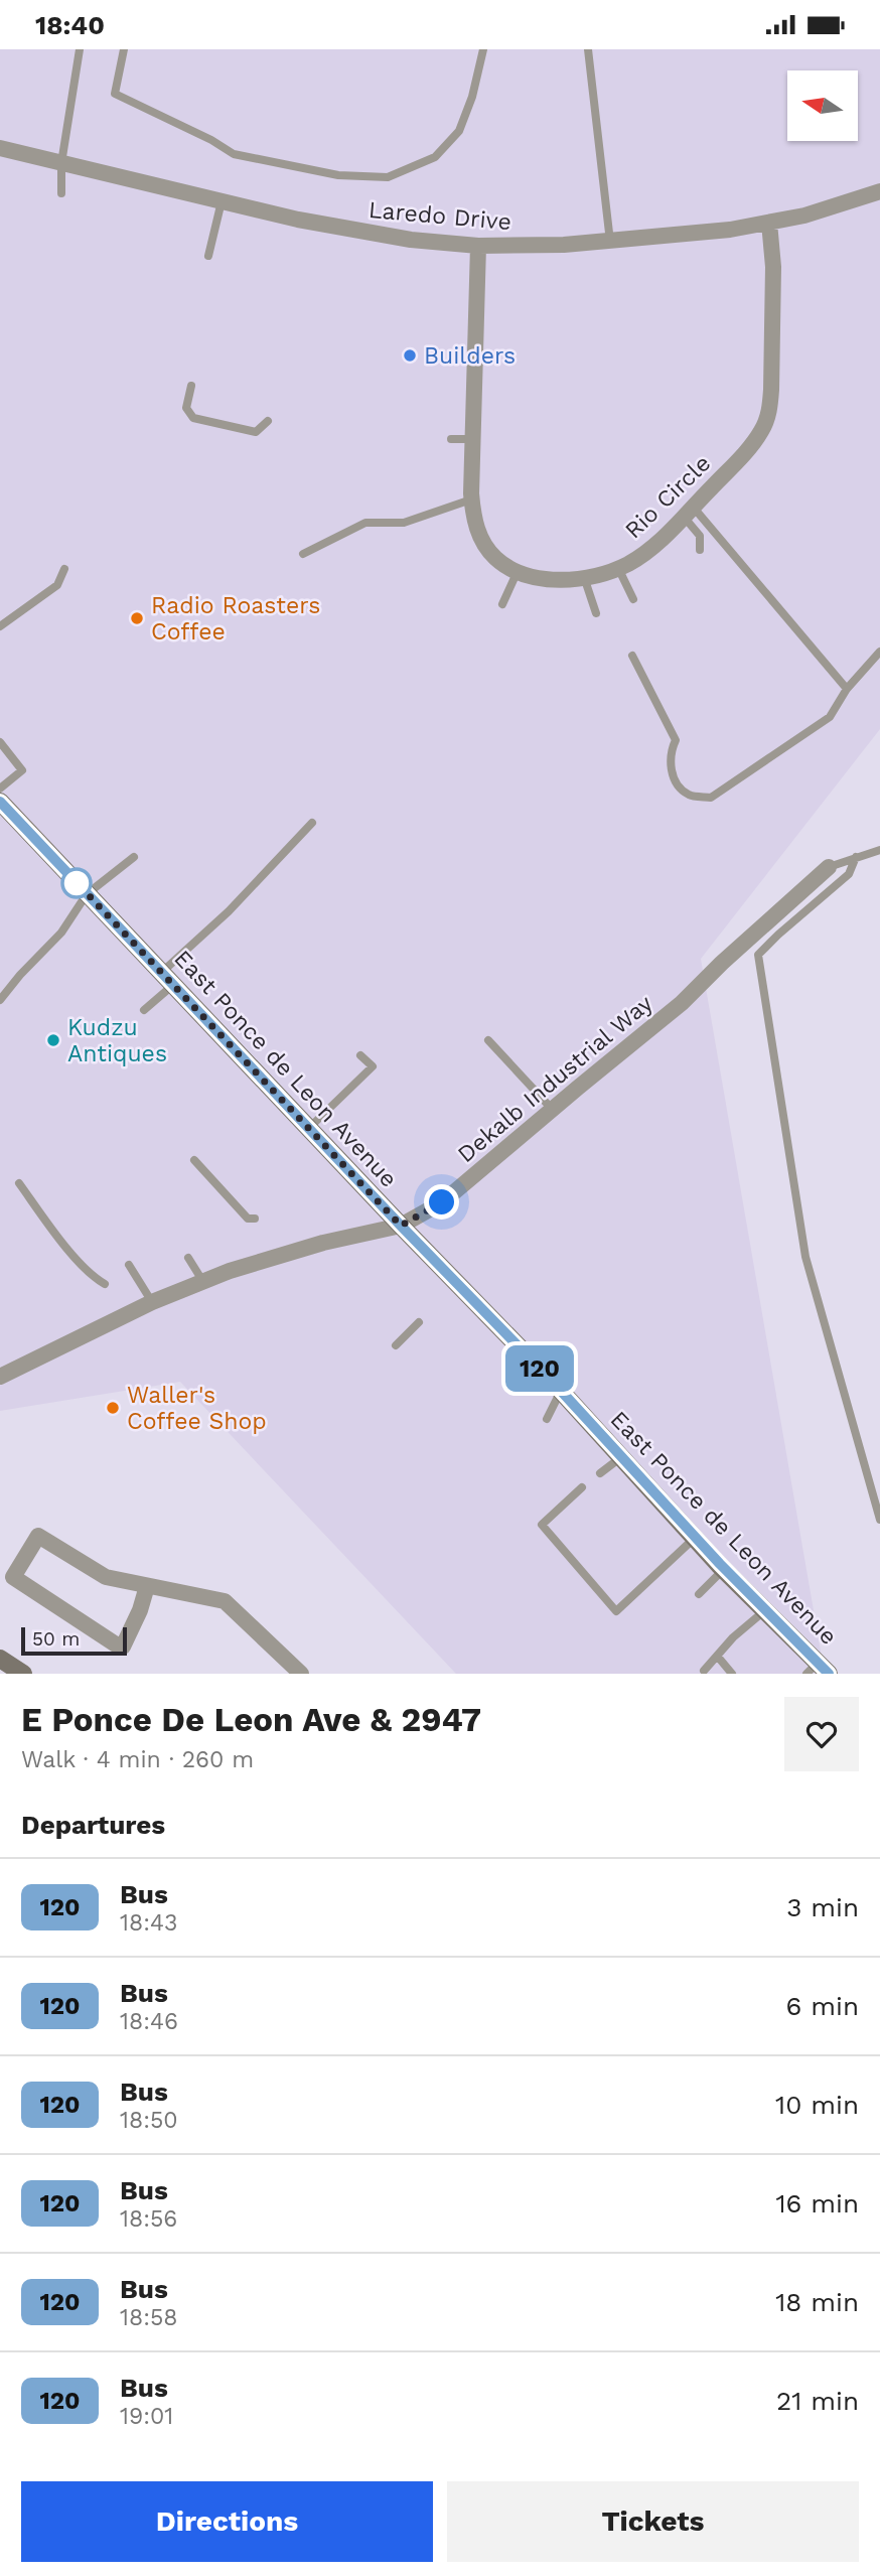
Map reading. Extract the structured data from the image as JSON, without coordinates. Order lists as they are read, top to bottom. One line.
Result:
{"streets":{"main road":["East Ponce de Leon Avenue"],"street":["Laredo Drive","Rio Circle","Dekalb Industrial Way"]},"crossings":[["Laredo Drive","Rio Circle"],["East Ponce de Leon Avenue","Dekalb Industrial Way"]],"places":["Builders","Radio Roasters Coffee","Kudzu Antiques","Waller's Coffee Shop"],"lines":["bus line 120"],"scale_bar":"50 m","north":"left","page":{"status":"18:40","on_map":"120","scale":"50 m","heading":[["E Ponce De Leon Ave & 2947","Walk · 4 min · 260 m"],"Departures"],"list":[{"mark":"120","name":"Bus","note":"18:43","value":"3 min"},{"mark":"120","name":"Bus","note":"18:46","value":"6 min"},{"mark":"120","name":"Bus","note":"18:50","value":"10 min"},{"mark":"120","name":"Bus","note":"18:56","value":"16 min"},{"mark":"120","name":"Bus","note":"18:58","value":"18 min"},{"mark":"120","name":"Bus","note":"19:01","value":"21 min"}],"buttons":["Directions","Tickets"]}}
